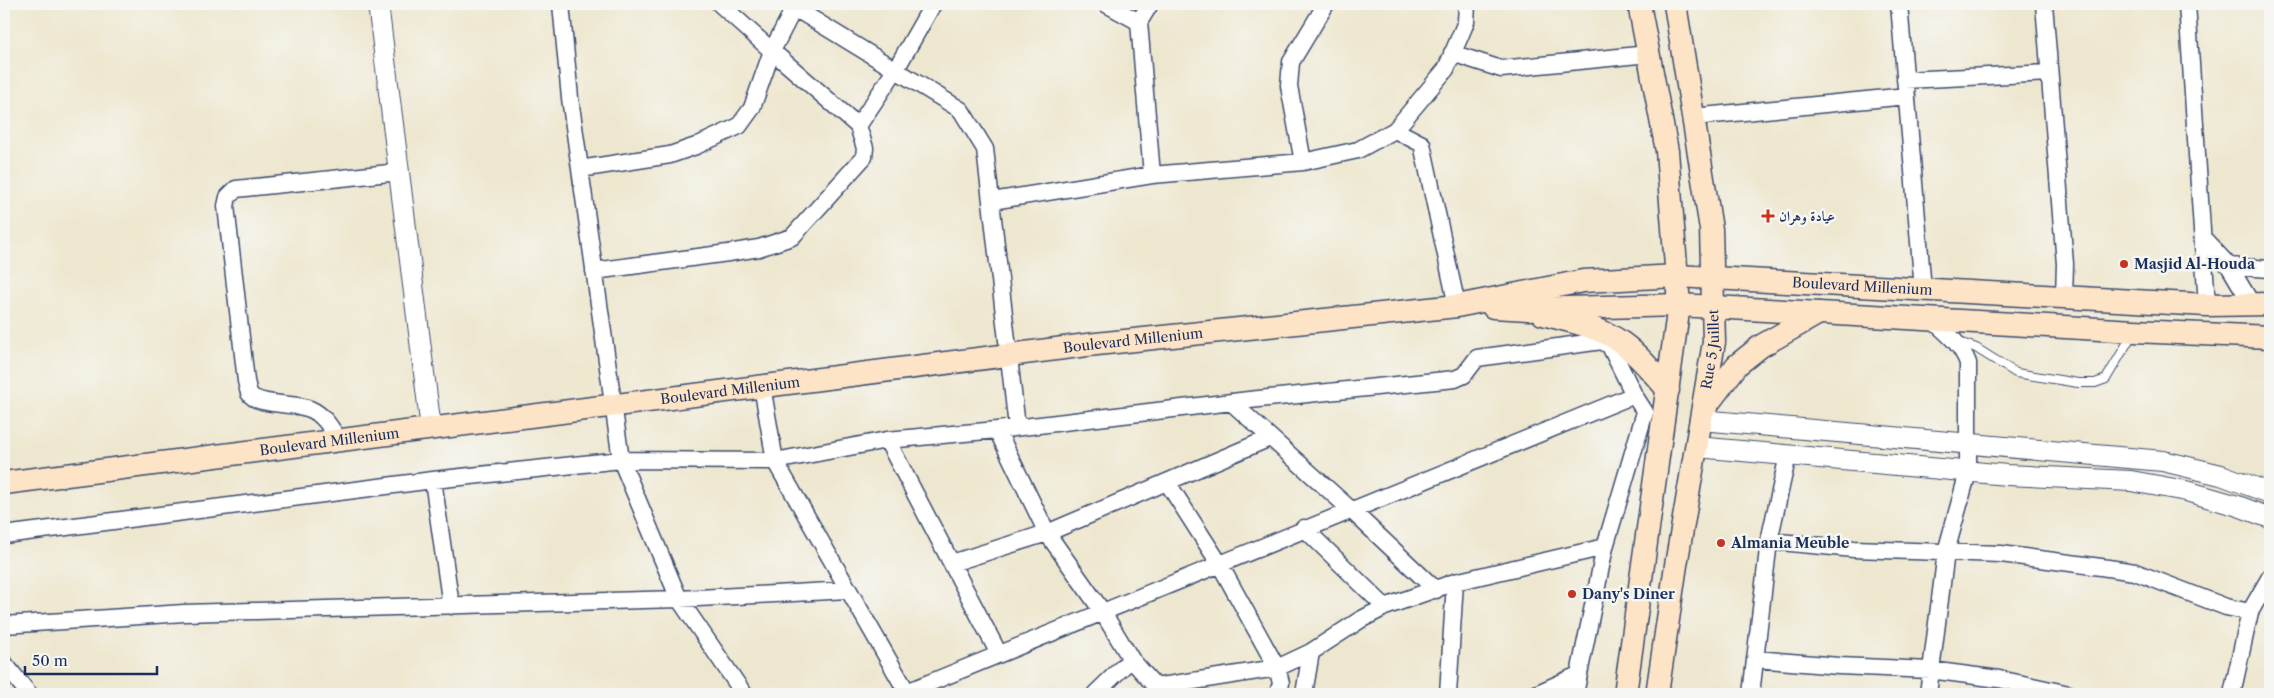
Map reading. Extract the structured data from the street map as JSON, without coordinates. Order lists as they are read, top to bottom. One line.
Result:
{"streets":{"main road":["Boulevard Millenium","Rue 5 Juillet"]},"crossings":[["Boulevard Millenium","Rue 5 Juillet"]],"places":{"health":["عيادة وهران"],"other":["Masjid Al-Houda","Almania Meuble","Dany's Diner"]},"scale_bar":"50 m"}
